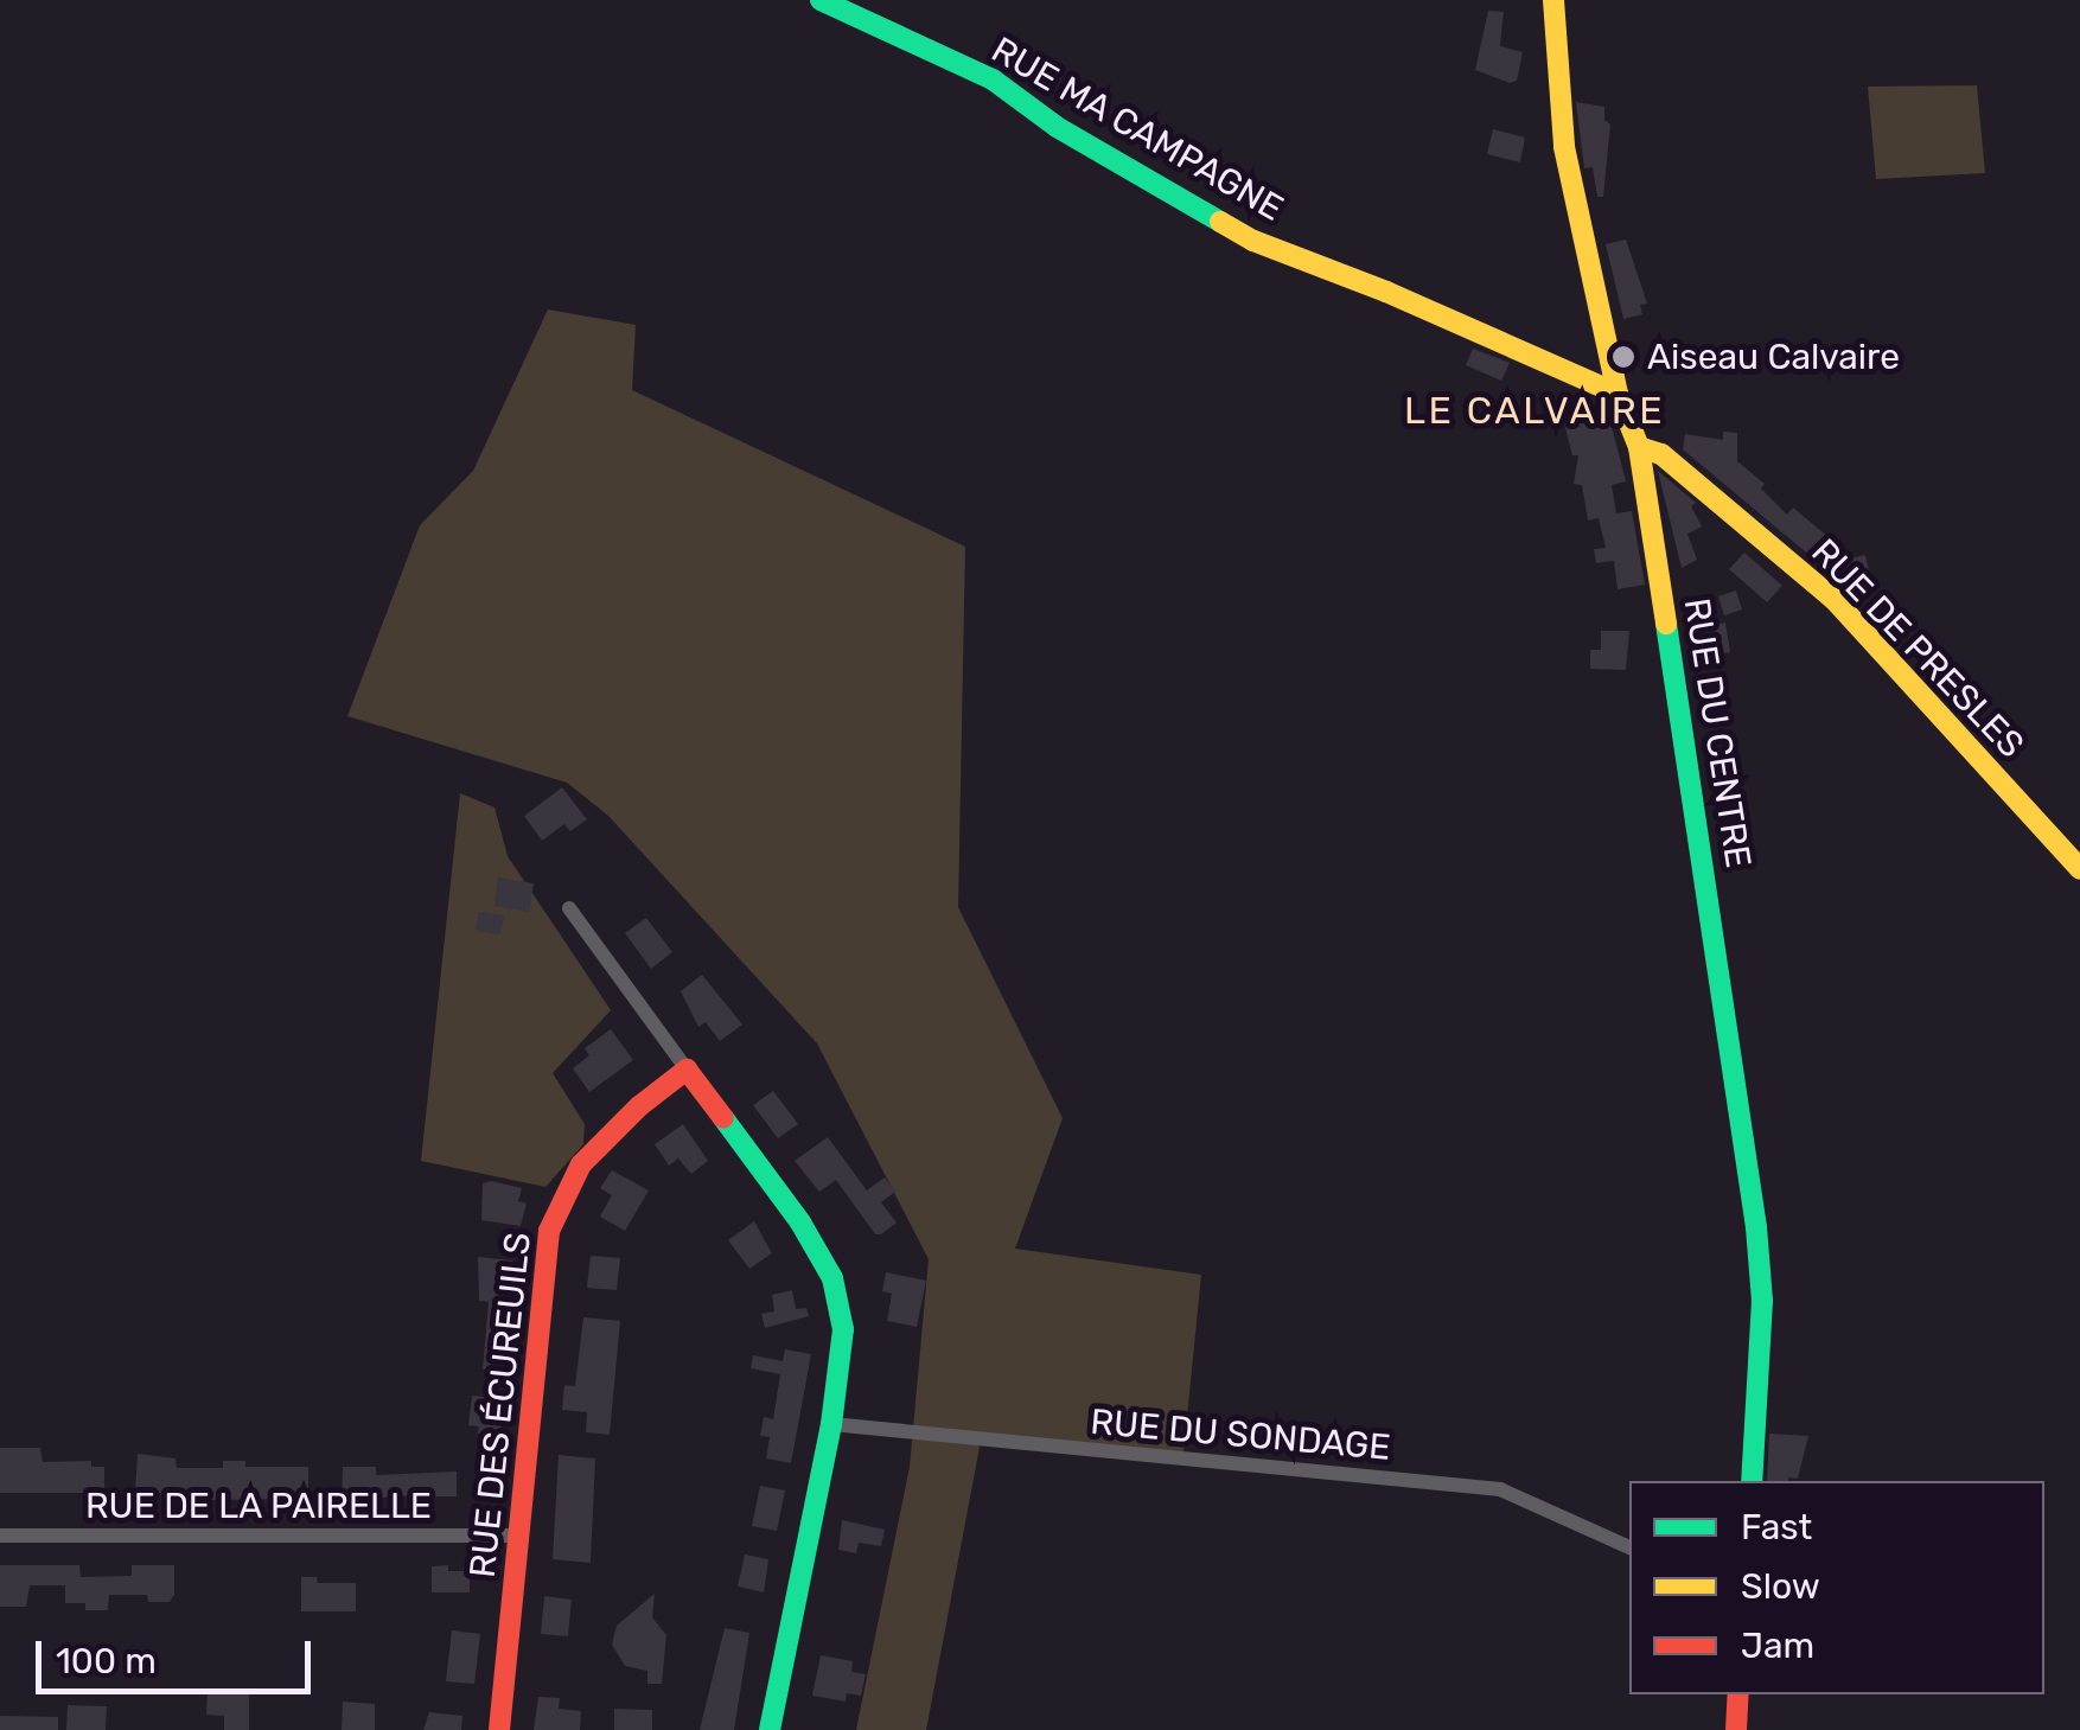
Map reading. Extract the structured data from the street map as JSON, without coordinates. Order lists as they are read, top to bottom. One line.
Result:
{"streets":{"street":["RUE MA CAMPAGNE","RUE DE PRESLES","RUE DU CENTRE","RUE DES ÉCUREUILS","RUE DU SONDAGE","RUE DE LA PAIRELLE"]},"crossings":[["RUE MA CAMPAGNE","RUE DU CENTRE"],["RUE DE PRESLES","RUE DU CENTRE"],["RUE DES ÉCUREUILS","RUE DE LA PAIRELLE"]],"districts":["LE CALVAIRE"],"places":["Aiseau Calvaire"],"legend":["Fast","Slow","Jam"],"scale_bar":"100 m"}
